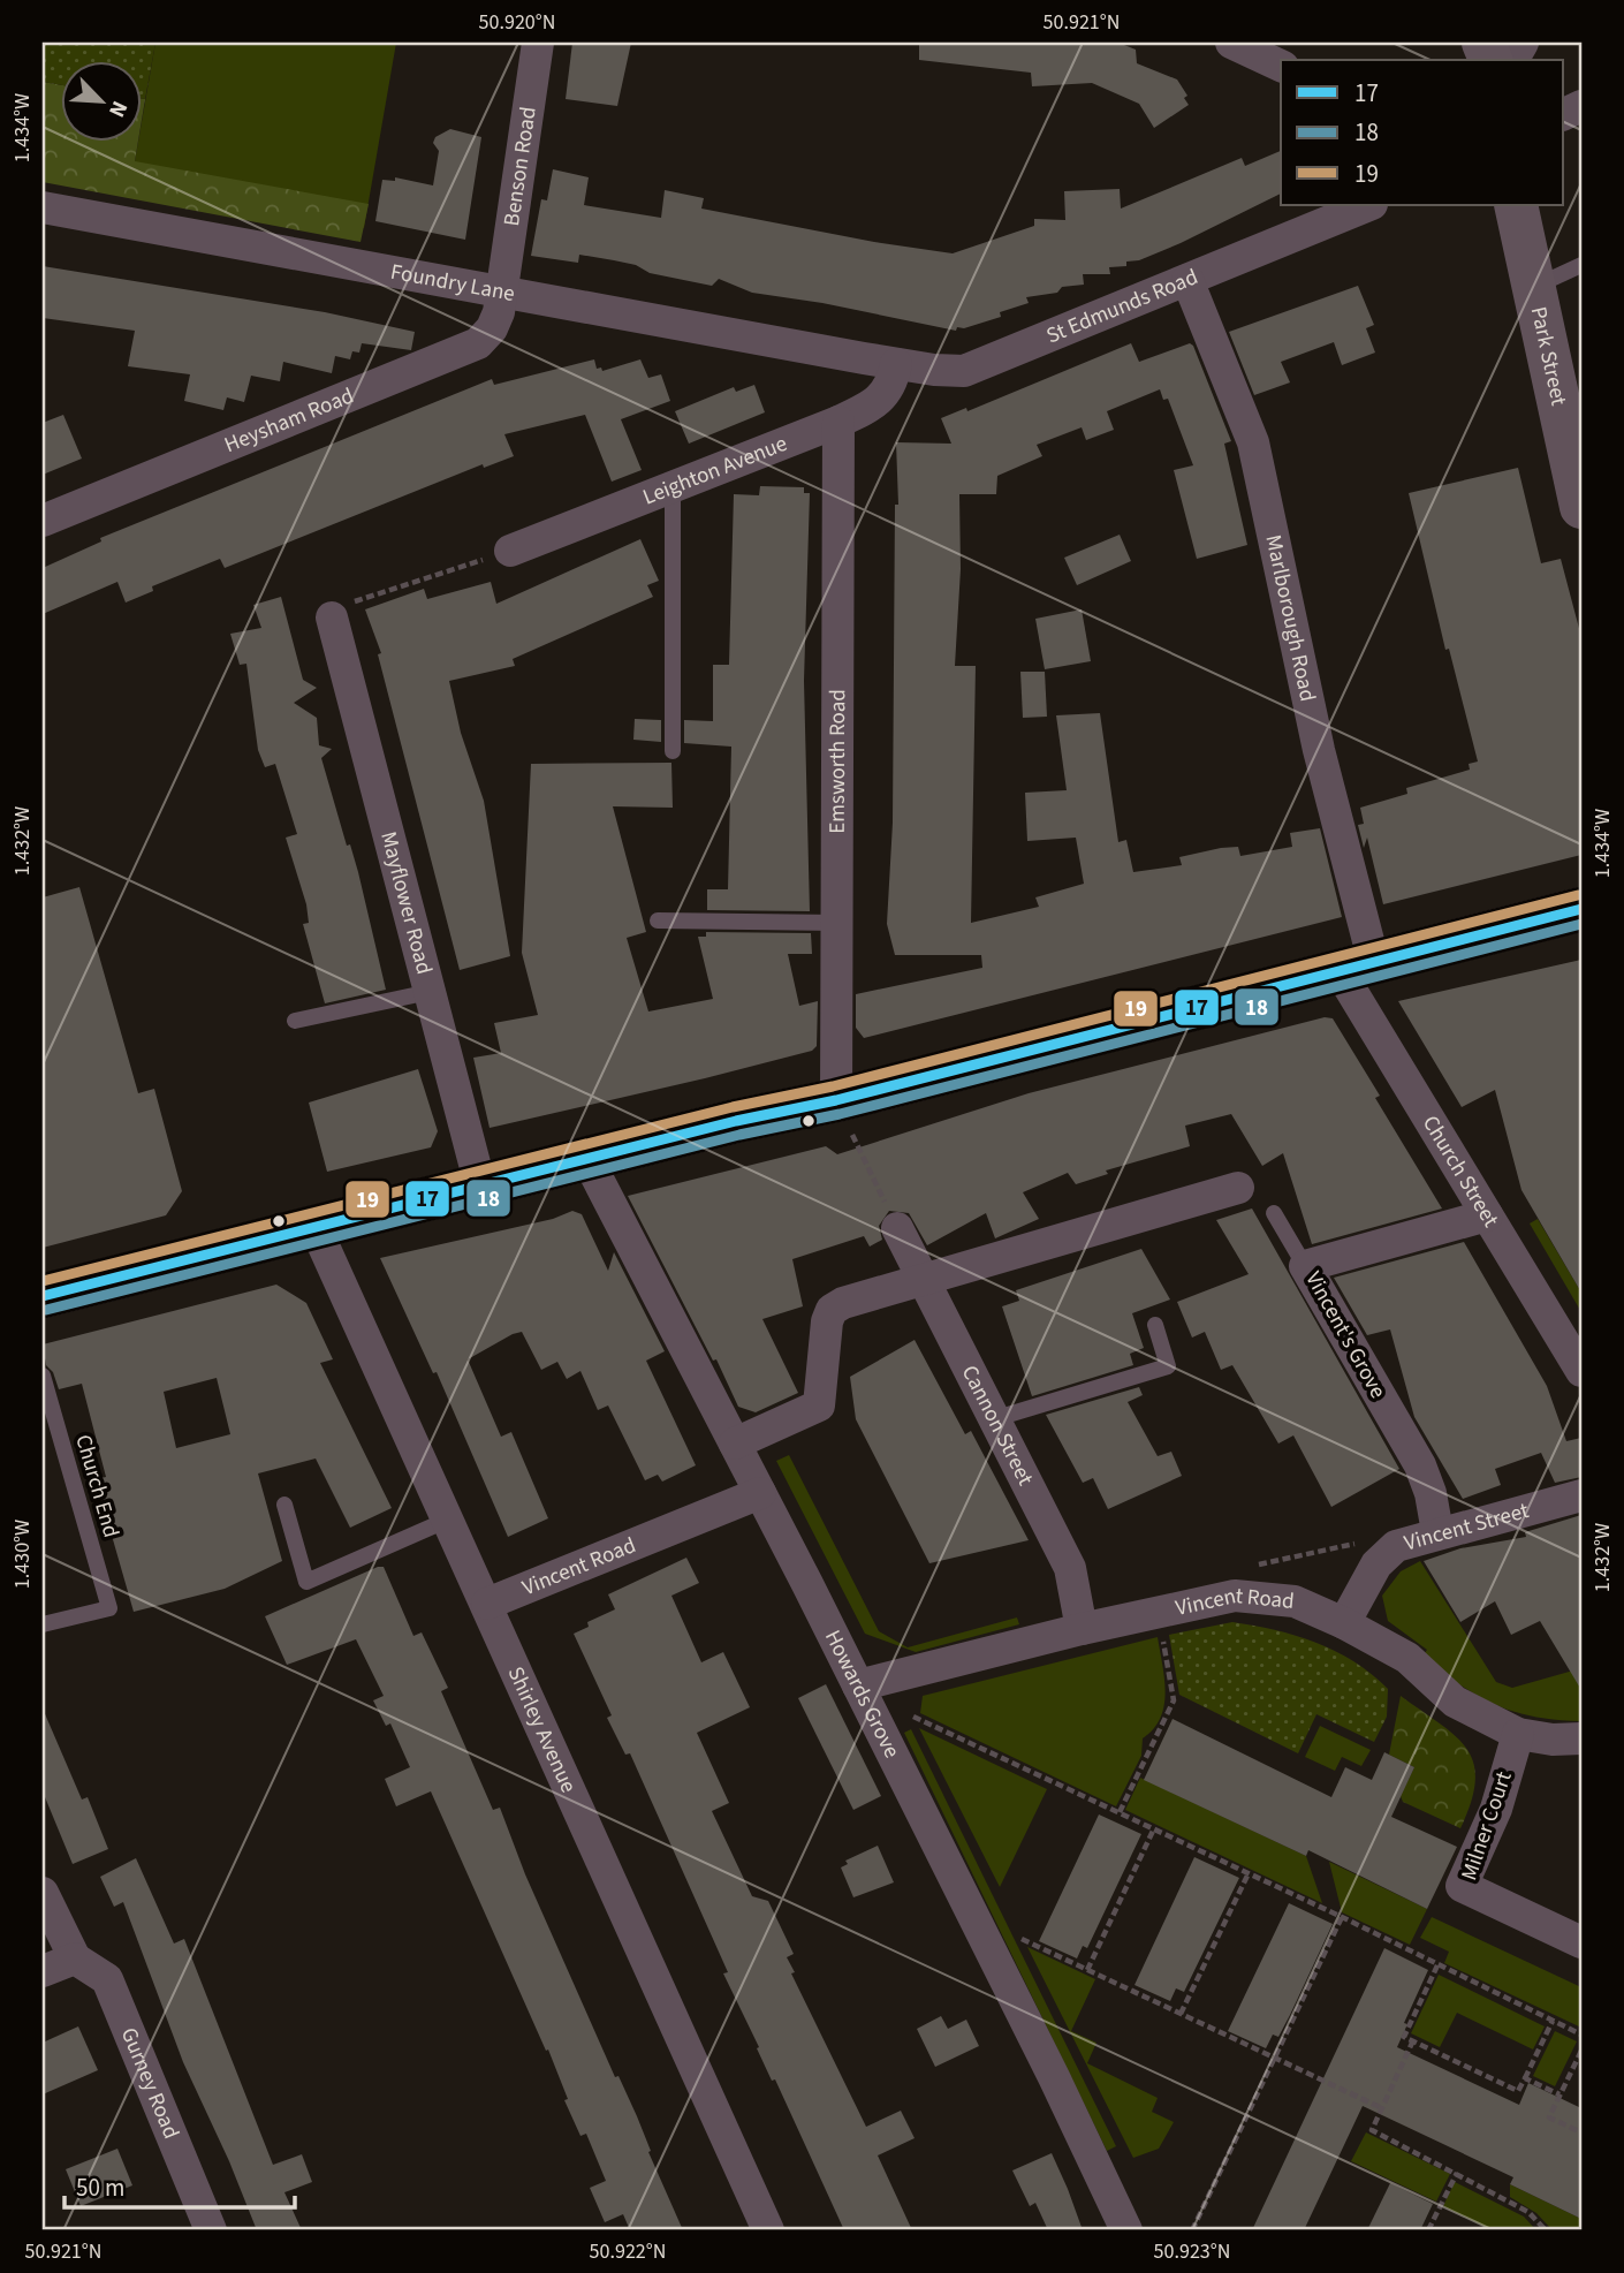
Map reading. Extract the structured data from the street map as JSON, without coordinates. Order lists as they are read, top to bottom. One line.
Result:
{"streets":{"street":["Benson Road","Foundry Lane","St Edmunds Road","Park Street","Heysham Road","Leighton Avenue","Marlborough Road","Emsworth Road","Mayflower Road","Church Street","Vincent's Grove","Cannon Street","Vincent Street","Vincent Road","Howards Grove","Shirley Avenue","Milner Court","Gurney Road"],"lane":["Church End"]},"crossings":[["Benson Road","Foundry Lane"],["Benson Road","Heysham Road"],["Foundry Lane","St Edmunds Road"],["Foundry Lane","Heysham Road"],["St Edmunds Road","Leighton Avenue"],["St Edmunds Road","Marlborough Road"],["Leighton Avenue","Emsworth Road"],["Marlborough Road","Church Street"],["Church Street","Vincent's Grove"],["Vincent's Grove","Vincent Street"],["Cannon Street","Vincent Road"],["Vincent Street","Vincent Road"],["Vincent Road","Howards Grove"],["Vincent Road","Shirley Avenue"],["Vincent Road","Milner Court"]],"lines":["transit line 19","transit line 17","transit line 18"],"legend":["17","18","19"],"scale_bar":"50 m","north":"bottom right","coordinates":["50.920°N","50.921°N","1.434°W","1.432°W","1.430°W","50.922°N","50.923°N"]}
